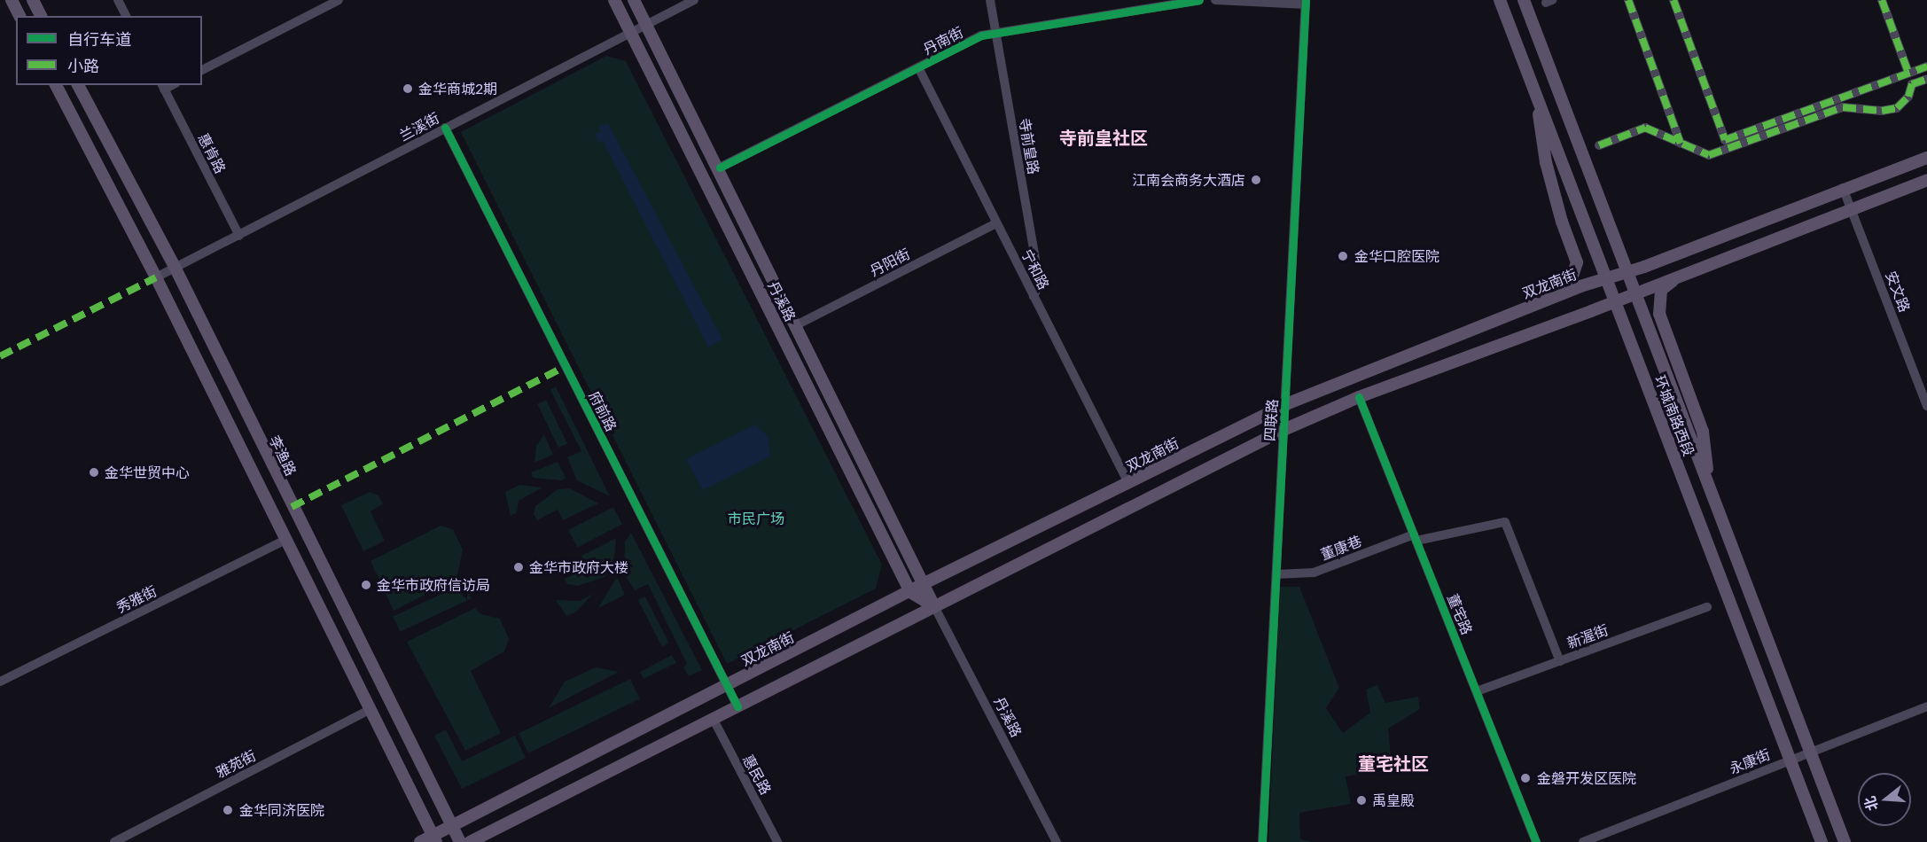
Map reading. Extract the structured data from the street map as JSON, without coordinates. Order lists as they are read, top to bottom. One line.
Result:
{"streets":{"main road":["双龙南街","丹溪路","环城南路西段","李渔路"],"street":["丹南街","兰溪街","寺前皇路","惠肯路","丹阳街","宁和路","安文路","府前路","四联路","董康巷","秀雅街","董宅路","新渥街","永康街","雅苑街","惠民路"]},"crossings":[["丹南街","寺前皇路"],["丹南街","宁和路"],["丹南街","丹溪路"],["兰溪街","惠肯路"],["兰溪街","丹溪路"],["兰溪街","府前路"],["兰溪街","李渔路"],["寺前皇路","宁和路"],["丹阳街","宁和路"],["丹阳街","丹溪路"],["宁和路","双龙南街"],["双龙南街","安文路"],["双龙南街","丹溪路"],["双龙南街","府前路"],["双龙南街","环城南路西段"],["双龙南街","四联路"],["双龙南街","李渔路"],["环城南路西段","永康街"],["四联路","董康巷"],["董康巷","董宅路"],["董康巷","新渥街"],["董宅路","新渥街"]],"districts":["寺前皇社区","董宅社区"],"parks":["市民广场"],"places":["金华商城2期","江南会商务大酒店","金华口腔医院","金华世贸中心","金华市政府大楼","金华市政府信访局","金磐开发区医院","禹皇殿","金华同济医院"],"legend":["自行车道","小路"],"north":"left"}
